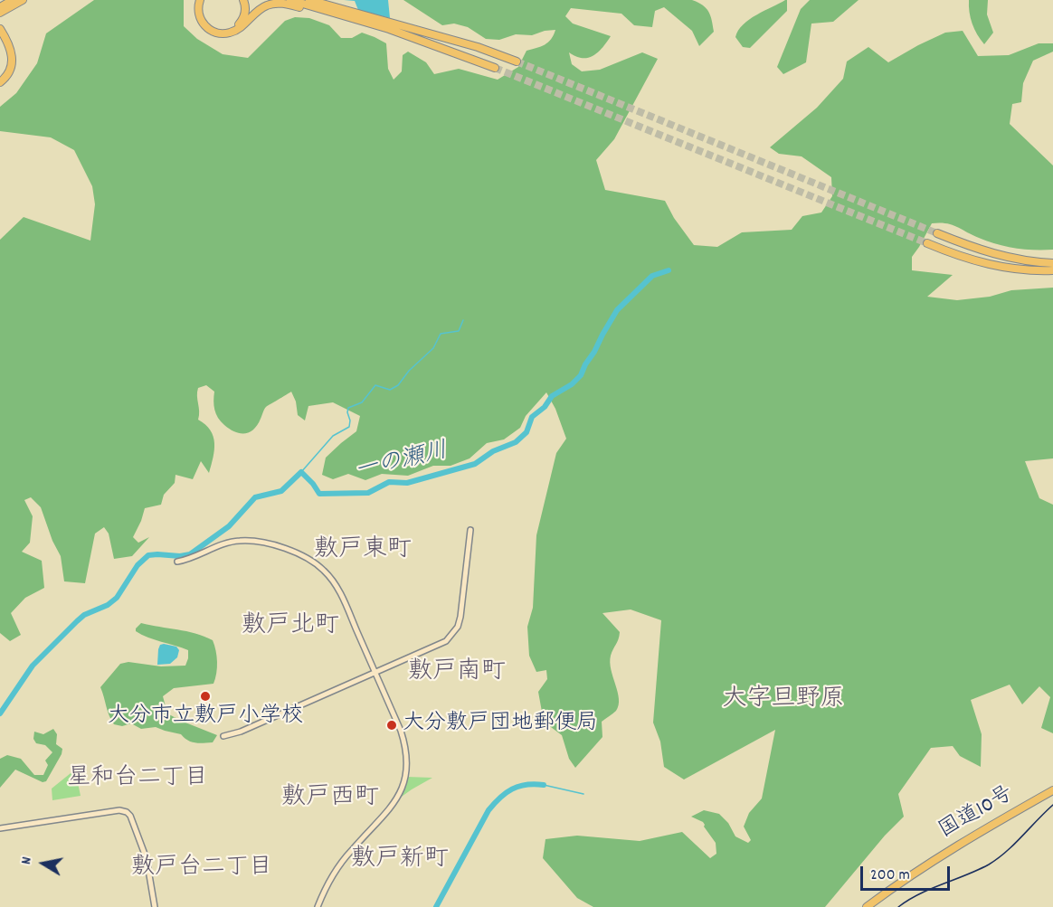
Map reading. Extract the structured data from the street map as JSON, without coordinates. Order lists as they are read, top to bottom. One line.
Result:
{"streets":{"highway":["国道10号"]},"districts":["敷戸東町","敷戸北町","敷戸南町","大字旦野原","星和台二丁目","敷戸西町","敷戸新町","敷戸台二丁目"],"water":["一の瀬川"],"places":["大分市立敷戸小学校","大分敷戸団地郵便局"],"scale_bar":"200 m","north":"left"}
